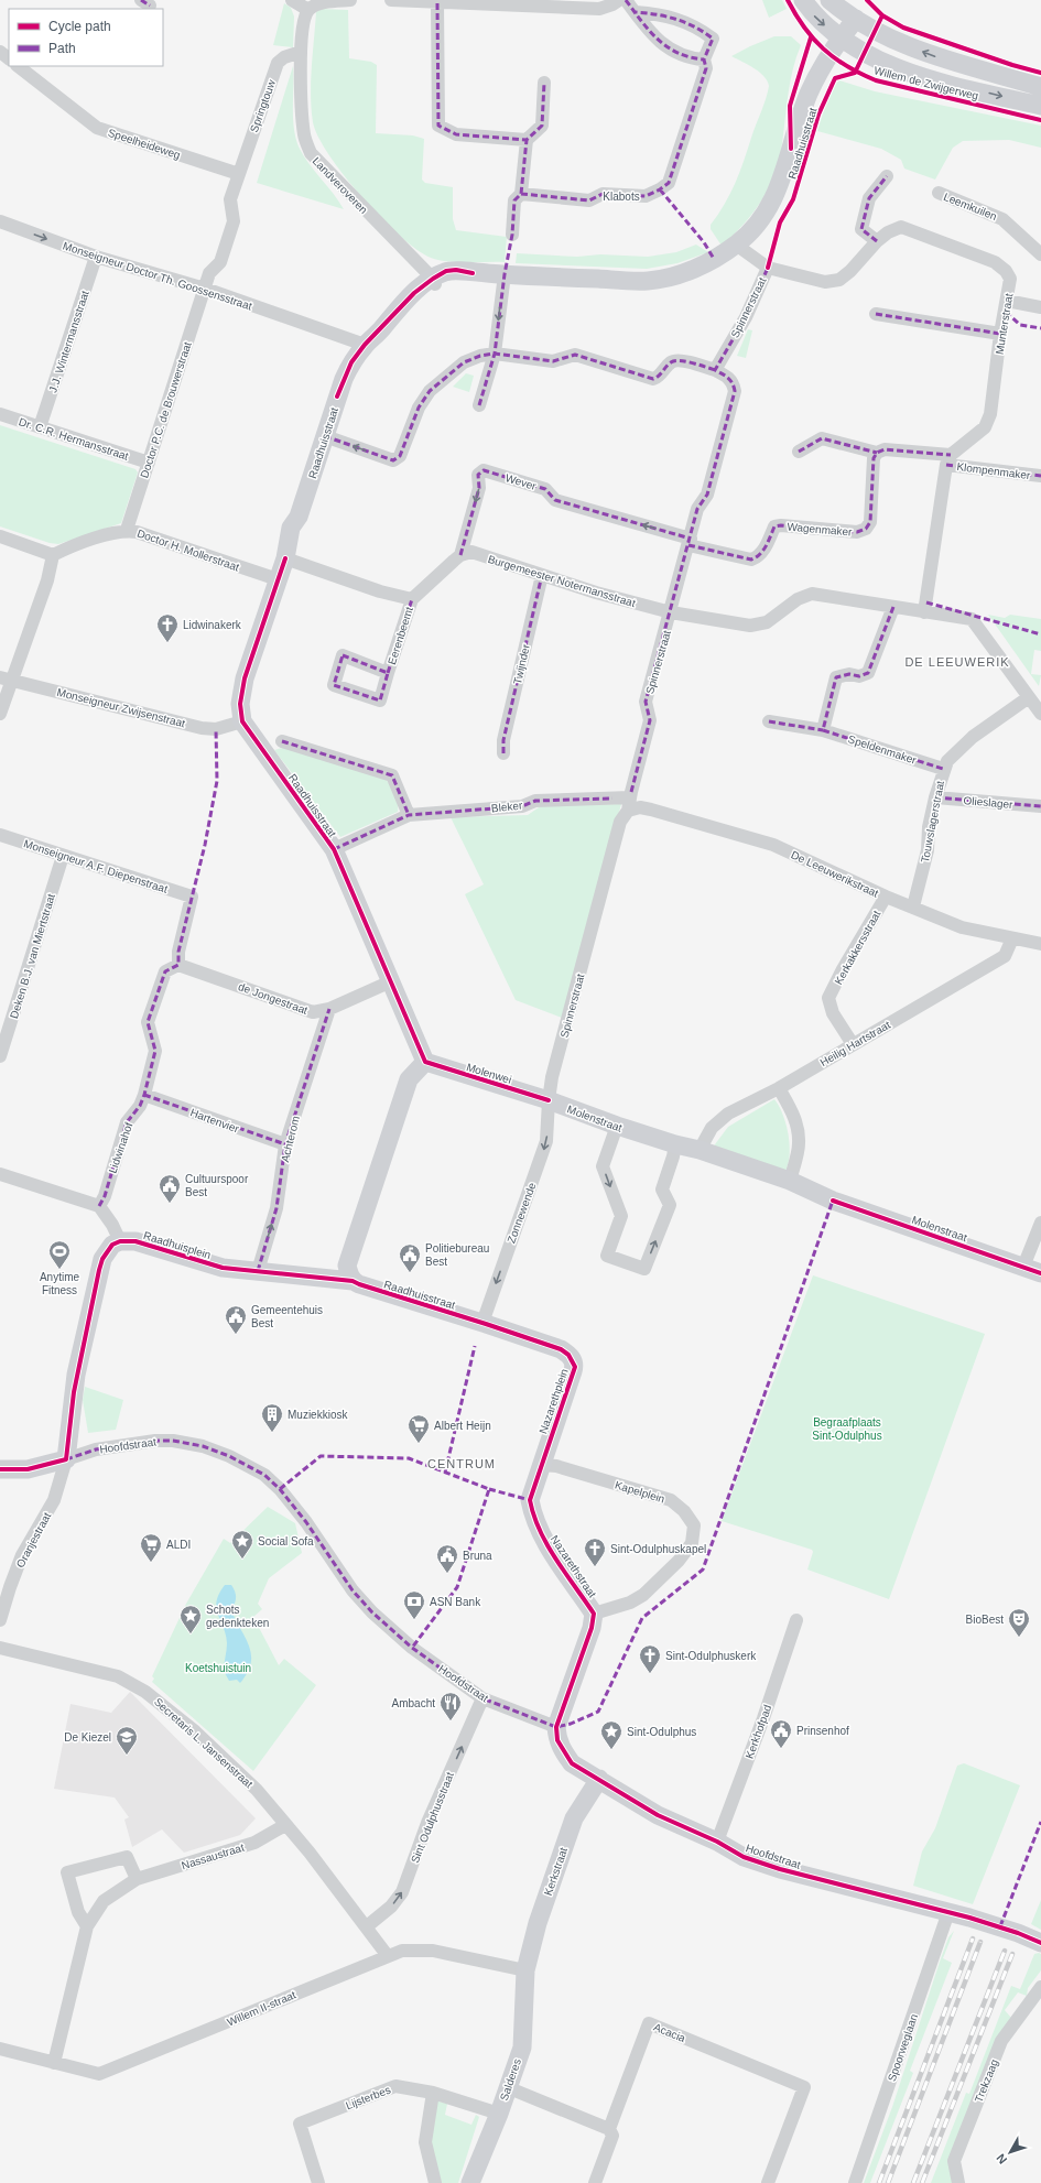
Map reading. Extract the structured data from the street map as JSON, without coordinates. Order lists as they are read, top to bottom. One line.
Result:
{"streets":{"street":["Willem de Zwijgerweg","Springtouw","Speelheideweg","Raadhuisstraat","Landveroveren","Klabots","Leemkuilen","Monseigneur Doctor Th. Goossensstraat","Spinnerstraat","Munterstraat","J.J. Wintermansstraat","Doctor P.C. de Brouwerstraat","Dr. C.R. Hermansstraat","Klompenmaker","Wever","Wagenmaker","Doctor H. Mollerstraat","Burgemeester Notermansstraat","Eerenbeemt","Twijnder","Monseigneur Zwijsenstraat","Speldenmaker","Olieslager","Bleker","Touwslagerstraat","Monseigneur A.F. Diepenstraat","De Leeuwerikstraat","Kerkakkersstraat","Deken B.J. van Miertstraat","de Jongestraat","Heilig Hartstraat","Molenwei","Molenstraat","Hartenvier","Achterom","Lidwinahof","Zonnewende","Raadhuisplein","Nazarethplein","Hoofdstraat","Kapelplein","Oranjestraat","Nazarethstraat","Kerkhofpad","Secretaris L. Jansenstraat","Sint Odulphusstraat","Nassaustraat","Kerkstraat","Willem II-straat","Acacia","Spoorweglaan","Salderes","Trekzaag","Lijsterbes"]},"crossings":[["Willem de Zwijgerweg","Raadhuisstraat"],["Springtouw","Speelheideweg"],["Springtouw","Landveroveren"],["Springtouw","Monseigneur Doctor Th. Goossensstraat"],["Springtouw","Doctor P.C. de Brouwerstraat"],["Raadhuisstraat","Landveroveren"],["Raadhuisstraat","Monseigneur Doctor Th. Goossensstraat"],["Raadhuisstraat","Munterstraat"],["Raadhuisstraat","Doctor H. Mollerstraat"],["Raadhuisstraat","Monseigneur Zwijsenstraat"],["Raadhuisstraat","Bleker"],["Raadhuisstraat","de Jongestraat"],["Raadhuisstraat","Molenwei"],["Raadhuisstraat","Zonnewende"],["Raadhuisstraat","Raadhuisplein"],["Raadhuisstraat","Nazarethplein"],["Monseigneur Doctor Th. Goossensstraat","J.J. Wintermansstraat"],["Monseigneur Doctor Th. Goossensstraat","Doctor P.C. de Brouwerstraat"],["Spinnerstraat","Munterstraat"],["Spinnerstraat","Wever"],["Spinnerstraat","Wagenmaker"],["Spinnerstraat","Burgemeester Notermansstraat"],["Spinnerstraat","Bleker"],["Spinnerstraat","De Leeuwerikstraat"],["Spinnerstraat","Molenwei"],["Spinnerstraat","Molenstraat"],["Spinnerstraat","Zonnewende"],["Munterstraat","Klompenmaker"],["J.J. Wintermansstraat","Dr. C.R. Hermansstraat"],["Doctor P.C. de Brouwerstraat","Dr. C.R. Hermansstraat"],["Doctor P.C. de Brouwerstraat","Doctor H. Mollerstraat"],["Wever","Wagenmaker"],["Wever","Burgemeester Notermansstraat"],["Burgemeester Notermansstraat","Twijnder"],["Burgemeester Notermansstraat","Touwslagerstraat"],["Speldenmaker","Touwslagerstraat"],["Olieslager","Touwslagerstraat"],["Bleker","De Leeuwerikstraat"],["Touwslagerstraat","De Leeuwerikstraat"],["Monseigneur A.F. Diepenstraat","Deken B.J. van Miertstraat"],["Monseigneur A.F. Diepenstraat","de Jongestraat"],["Monseigneur A.F. Diepenstraat","Lidwinahof"],["De Leeuwerikstraat","Kerkakkersstraat"],["De Leeuwerikstraat","Heilig Hartstraat"],["Kerkakkersstraat","Heilig Hartstraat"],["de Jongestraat","Achterom"],["de Jongestraat","Lidwinahof"],["Heilig Hartstraat","Molenstraat"],["Molenwei","Molenstraat"],["Molenwei","Zonnewende"],["Molenstraat","Zonnewende"],["Hartenvier","Achterom"],["Hartenvier","Lidwinahof"],["Achterom","Raadhuisplein"],["Zonnewende","Nazarethplein"],["Nazarethplein","Kapelplein"],["Nazarethplein","Nazarethstraat"],["Hoofdstraat","Oranjestraat"],["Hoofdstraat","Nazarethstraat"],["Hoofdstraat","Kerkhofpad"],["Hoofdstraat","Sint Odulphusstraat"],["Hoofdstraat","Kerkstraat"],["Hoofdstraat","Spoorweglaan"],["Kapelplein","Nazarethstraat"],["Secretaris L. Jansenstraat","Sint Odulphusstraat"],["Secretaris L. Jansenstraat","Nassaustraat"],["Secretaris L. Jansenstraat","Willem II-straat"],["Nassaustraat","Willem II-straat"],["Kerkstraat","Willem II-straat"],["Kerkstraat","Salderes"],["Willem II-straat","Salderes"],["Salderes","Lijsterbes"]],"one_way":["Zonnewende","Sint Odulphusstraat"],"districts":["DE LEEUWERIK","CENTRUM"],"parks":["Begraafplaats Sint-Odulphus","Koetshuistuin"],"places":{"church":["Lidwinakerk","Sint-Odulphuskapel","Sint-Odulphuskerk"],"public building":["Cultuurspoor Best","Politiebureau Best","Gemeentehuis Best","Bruna","Prinsenhof"],"sports":["Anytime Fitness"],"building":["Muziekkiosk"],"supermarket":["Albert Heijn","ALDI"],"place":["Social Sofa","Schots gedenkteken","Sint-Odulphus"],"bank":["ASN Bank"],"theatre":["BioBest"],"restaurant":["Ambacht"],"school or university":["De Kiezel"]},"legend":["Cycle path","Path"],"north":"bottom left"}
